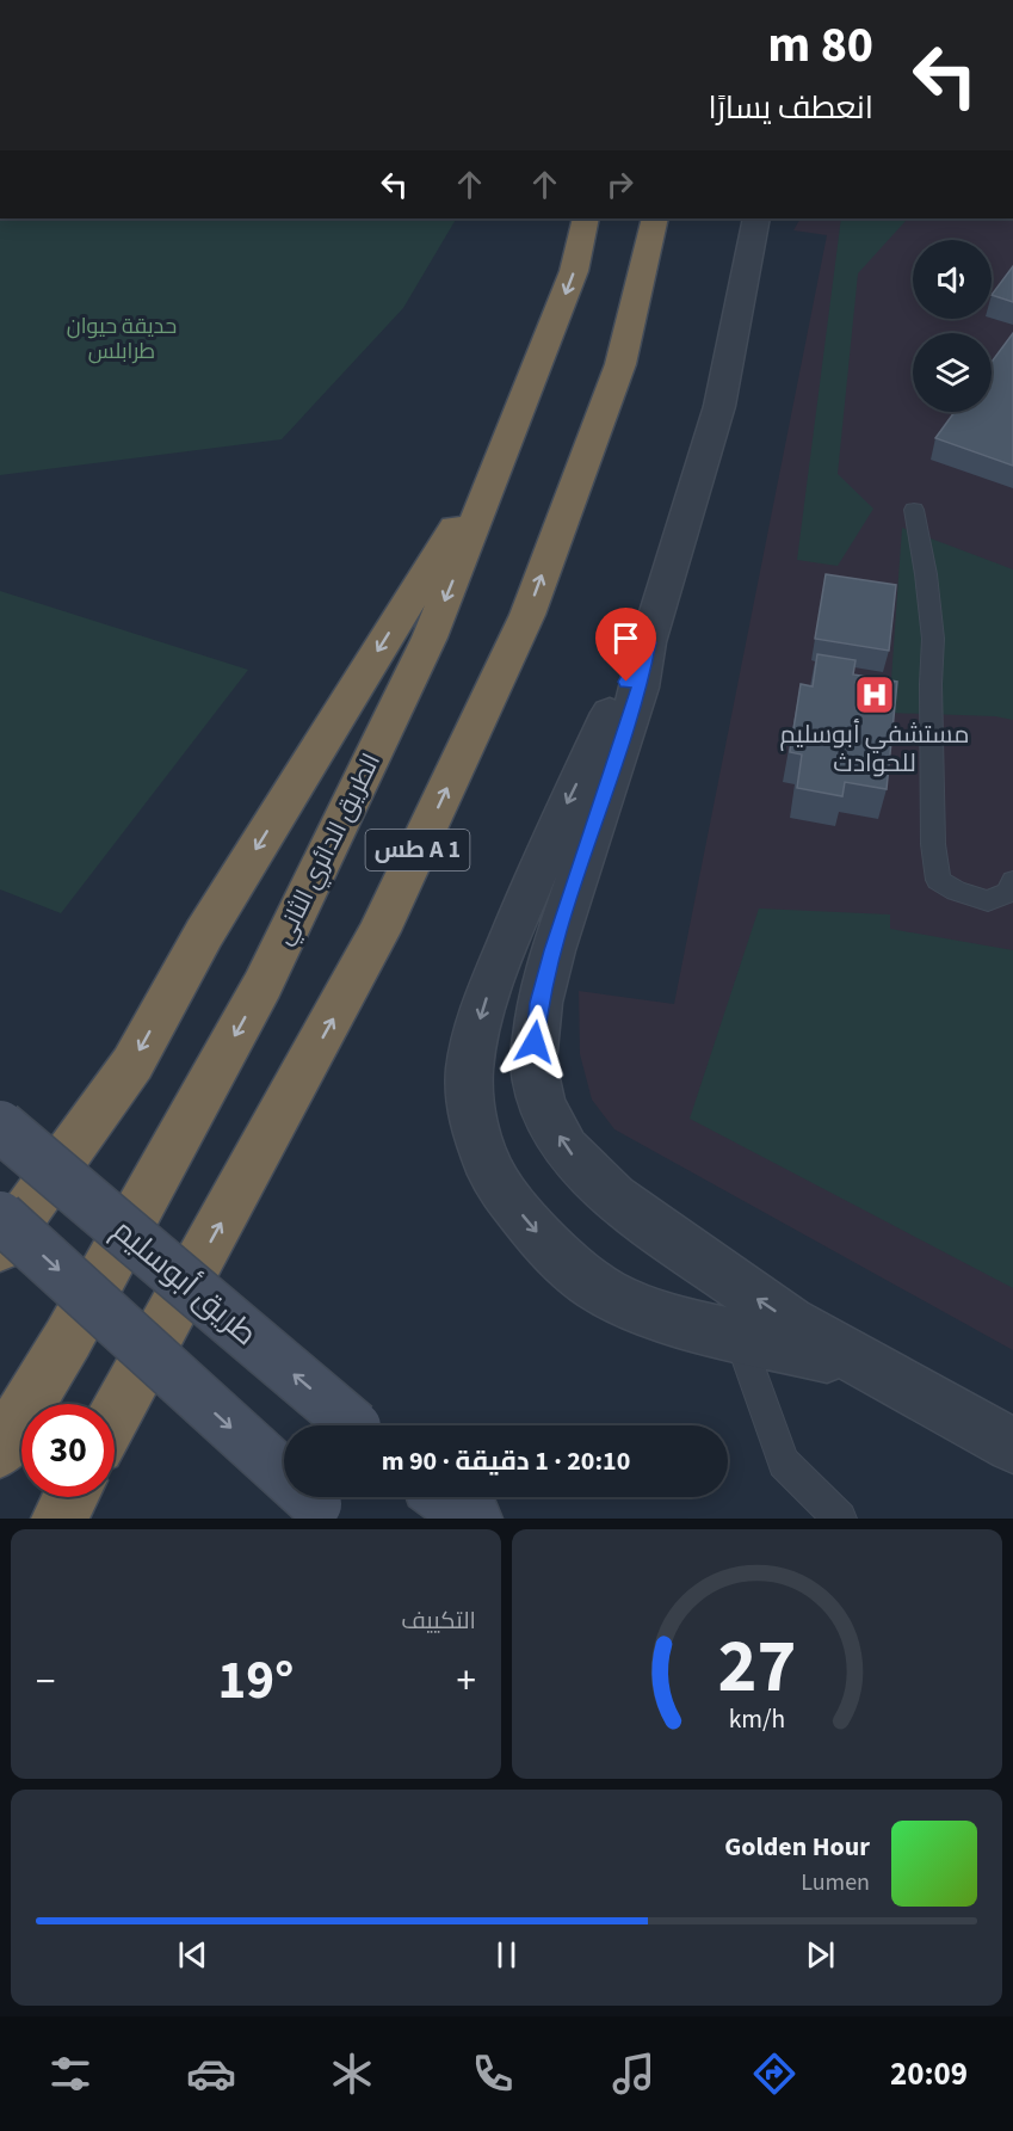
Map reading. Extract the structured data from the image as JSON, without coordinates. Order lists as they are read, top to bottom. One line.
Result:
{"streets":{"highway":["الطريق الدائري الثاني","طس A 1"],"main road":["طريق أبوسليم"]},"parks":["حديقة حيوان طرابلس"],"places":{"hospital":["مستشفي أبوسليم للحوادث"]},"page":{"turn":["80 m","انعطف يسارًا"],"limit":"30","trip":"20:10 · 1 دقيقة · 90 m","tile":"التكييف","heat":["−","19°","+"],"song":["Golden Hour","Lumen"],"tabs":"20:09","gauge":["27","km/h"]}}
